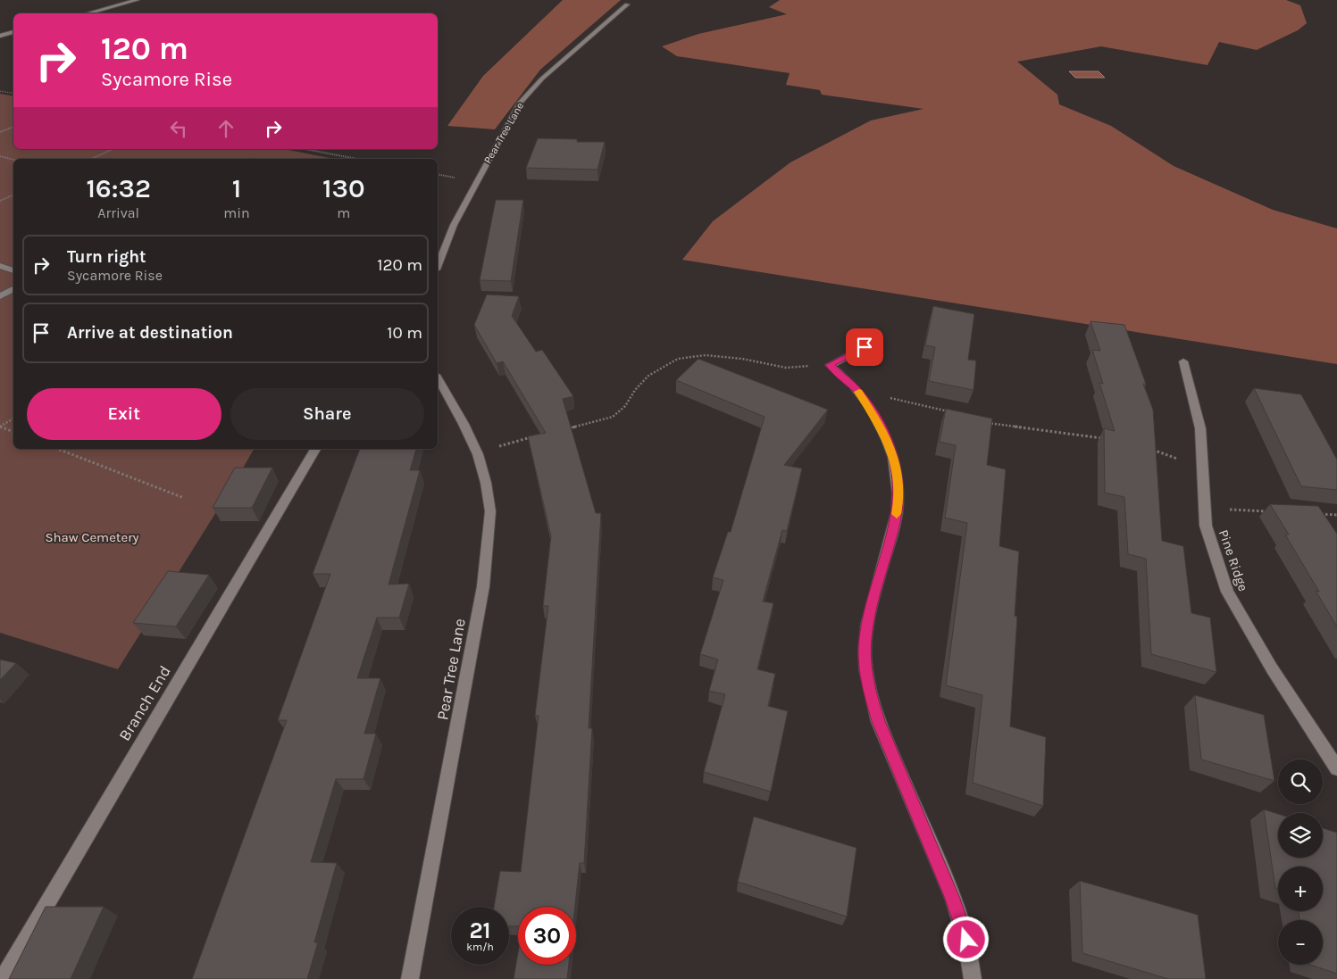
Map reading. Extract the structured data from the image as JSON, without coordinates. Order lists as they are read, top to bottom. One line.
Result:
{"streets":{"street":["Pear Tree Lane","Pine Ridge","Branch End"]},"parks":["Shaw Cemetery"],"page":{"turn":["120 m","Sycamore Rise"],"eta":["16:32","Arrival","1","min","130","m"],"list":[{"name":"Turn right","note":"Sycamore Rise","value":"120 m"},{"name":"Arrive at destination","value":"10 m"}],"buttons":["Exit","Share"],"map_buttons":["+","−"],"speed":"21 km/h","limit":"30"}}
